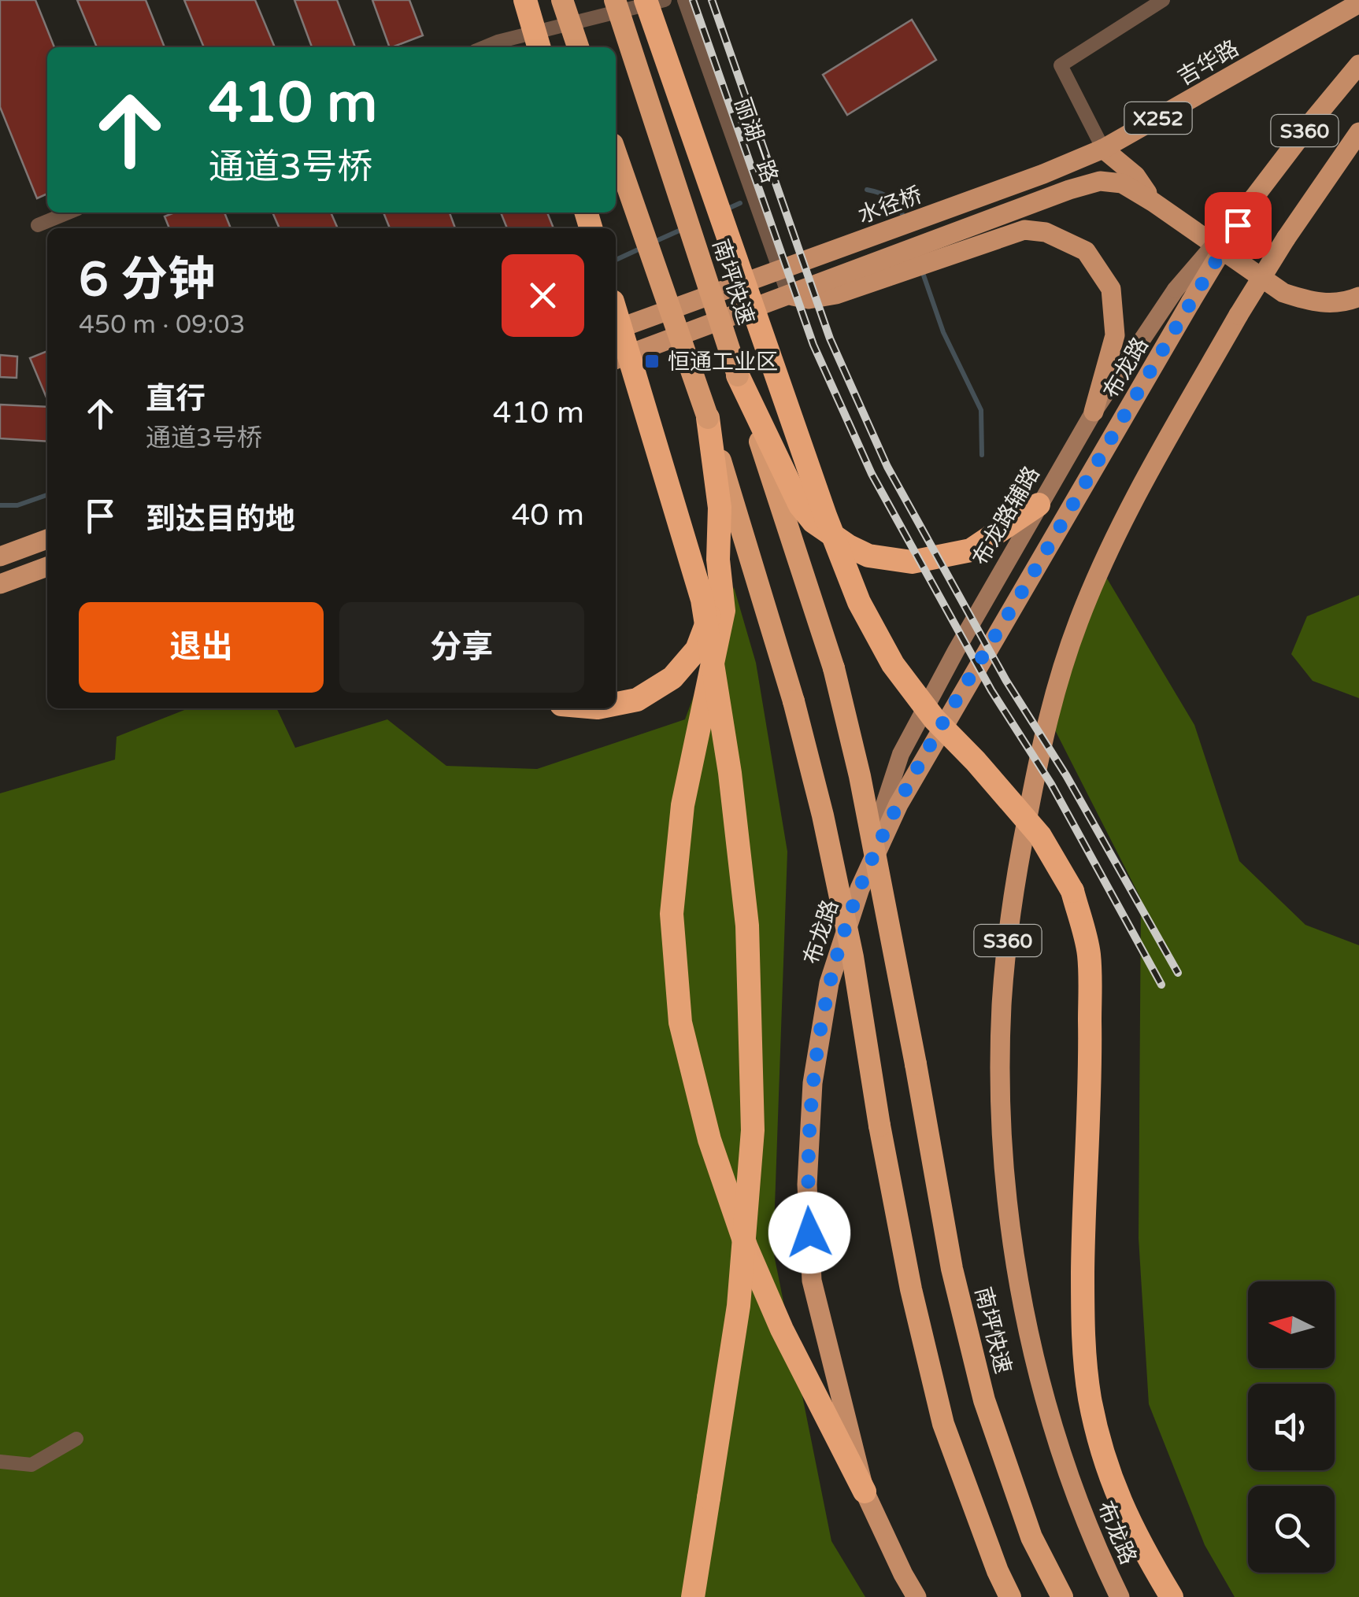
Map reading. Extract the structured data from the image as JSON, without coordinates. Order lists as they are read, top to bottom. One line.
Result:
{"streets":{"highway":["南坪快速"],"main road":["吉华路","X252","S360","水径桥","布龙路","布龙路辅路"],"street":["丽湖一路"]},"crossings":[["吉华路","水径桥"],["X252","丽湖一路"],["X252","水径桥"],["S360","布龙路"],["S360","布龙路辅路"],["丽湖一路","水径桥"],["布龙路","布龙路辅路"]],"places":{"transit":["恒通工业区"]},"north":"left","page":{"turn":["410 m","通道3号桥"],"heading":["6 分钟","450 m · 09:03"],"list":[{"name":"直行","note":"通道3号桥","value":"410 m"},{"name":"到达目的地","value":"40 m"}],"buttons":["退出","分享"]}}
